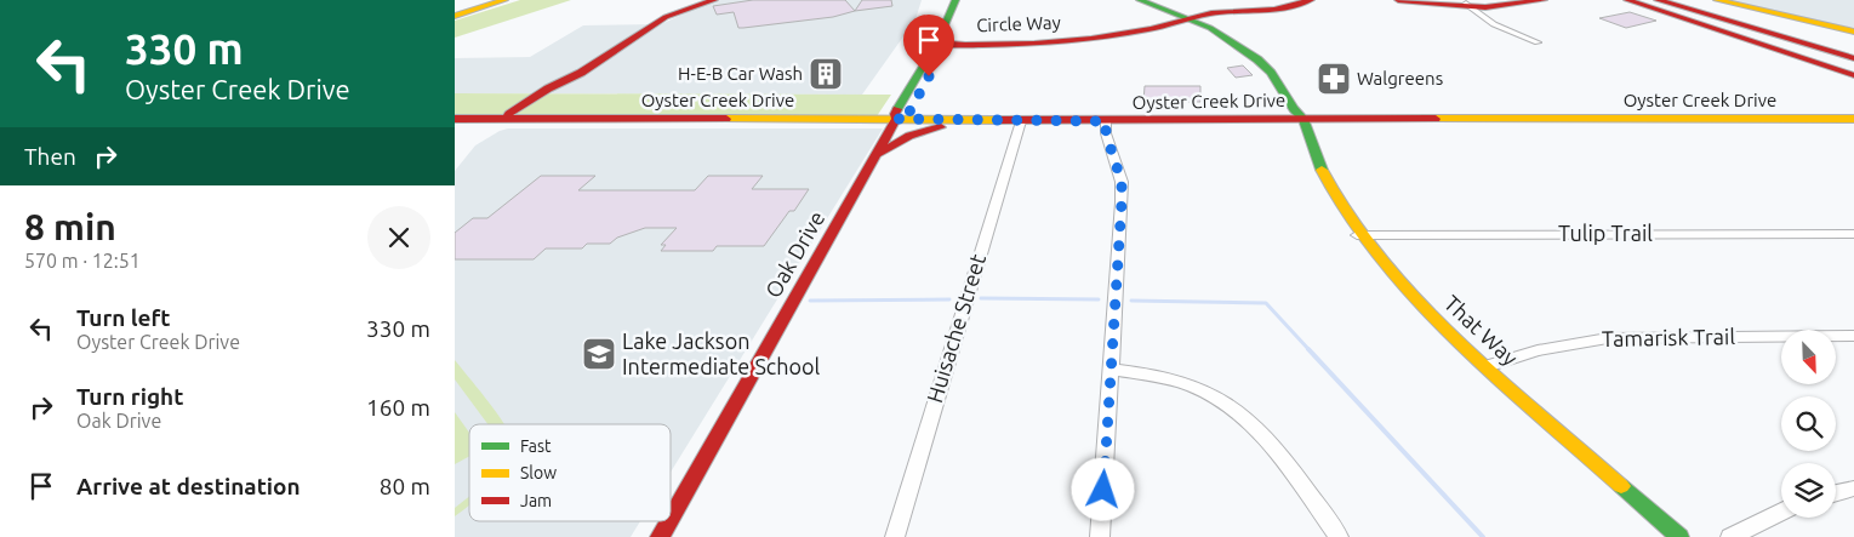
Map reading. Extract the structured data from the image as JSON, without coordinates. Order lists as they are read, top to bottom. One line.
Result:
{"streets":{"main road":["Circle Way","Oyster Creek Drive","Oak Drive","That Way"],"street":["Tulip Trail","Huisache Street","Tamarisk Trail"]},"crossings":[["Circle Way","Oak Drive"],["Circle Way","That Way"],["Oyster Creek Drive","Oak Drive"],["Oyster Creek Drive","Huisache Street"],["Oyster Creek Drive","That Way"],["Tulip Trail","That Way"],["That Way","Tamarisk Trail"]],"places":{"building":["H-E-B Car Wash"],"pharmacy":["Walgreens"],"school or university":["Lake Jackson Intermediate School"]},"legend":["Fast","Slow","Jam"],"north":"bottom right","page":{"turn":["330 m","Oyster Creek Drive"],"then":"Then","heading":["8 min","570 m · 12:51"],"list":[{"name":"Turn left","note":"Oyster Creek Drive","value":"330 m"},{"name":"Turn right","note":"Oak Drive","value":"160 m"},{"name":"Arrive at destination","value":"80 m"}]}}
